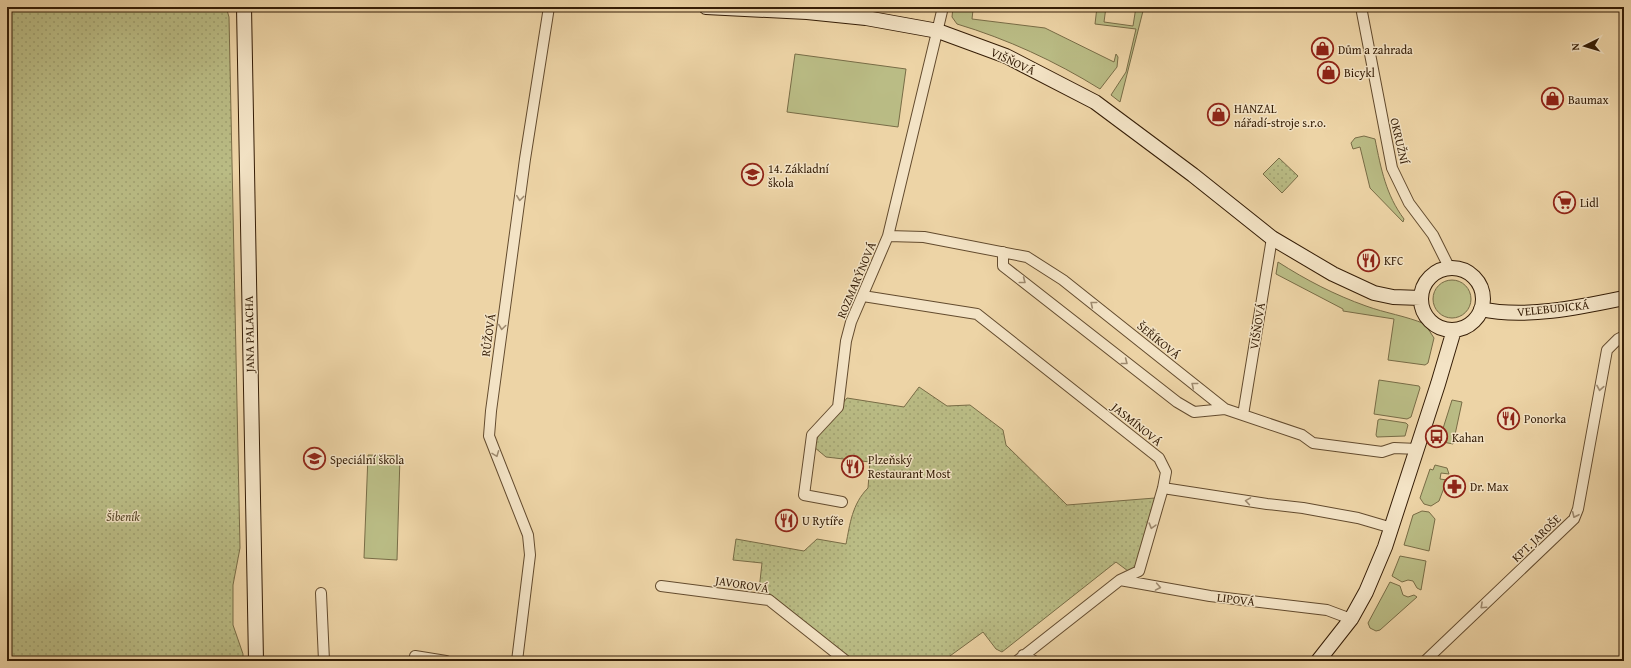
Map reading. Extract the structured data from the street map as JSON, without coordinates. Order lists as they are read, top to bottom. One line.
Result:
{"streets":{"street":["VIŠŇOVÁ","OKRUŽNÍ","ROZMARÝNOVÁ","VELEBUDICKÁ","JANA PALACHA","RŮŽOVÁ","ŠEŘÍKOVÁ","JASMÍNOVÁ","KPT. JAROŠE","JAVOROVÁ","LIPOVÁ"]},"crossings":[["VIŠŇOVÁ","OKRUŽNÍ"],["VIŠŇOVÁ","ROZMARÝNOVÁ"],["VIŠŇOVÁ","VELEBUDICKÁ"],["VIŠŇOVÁ","ŠEŘÍKOVÁ"],["OKRUŽNÍ","VELEBUDICKÁ"],["ROZMARÝNOVÁ","ŠEŘÍKOVÁ"],["ROZMARÝNOVÁ","JASMÍNOVÁ"],["JASMÍNOVÁ","LIPOVÁ"]],"one_way":["RŮŽOVÁ","KPT. JAROŠE","LIPOVÁ"],"parks":["Šibeník"],"places":{"shop":["Dům a zahrada","Bicykl","Baumax","HANZAL nářadí-stroje s.r.o."],"school or university":["14. Základní škola","Speciální škola"],"supermarket":["Lidl"],"restaurant":["KFC","Ponorka","Plzeňský Restaurant Most","U Rytíře"],"bus stop":["Kahan"],"pharmacy":["Dr. Max"]},"north":"left"}
